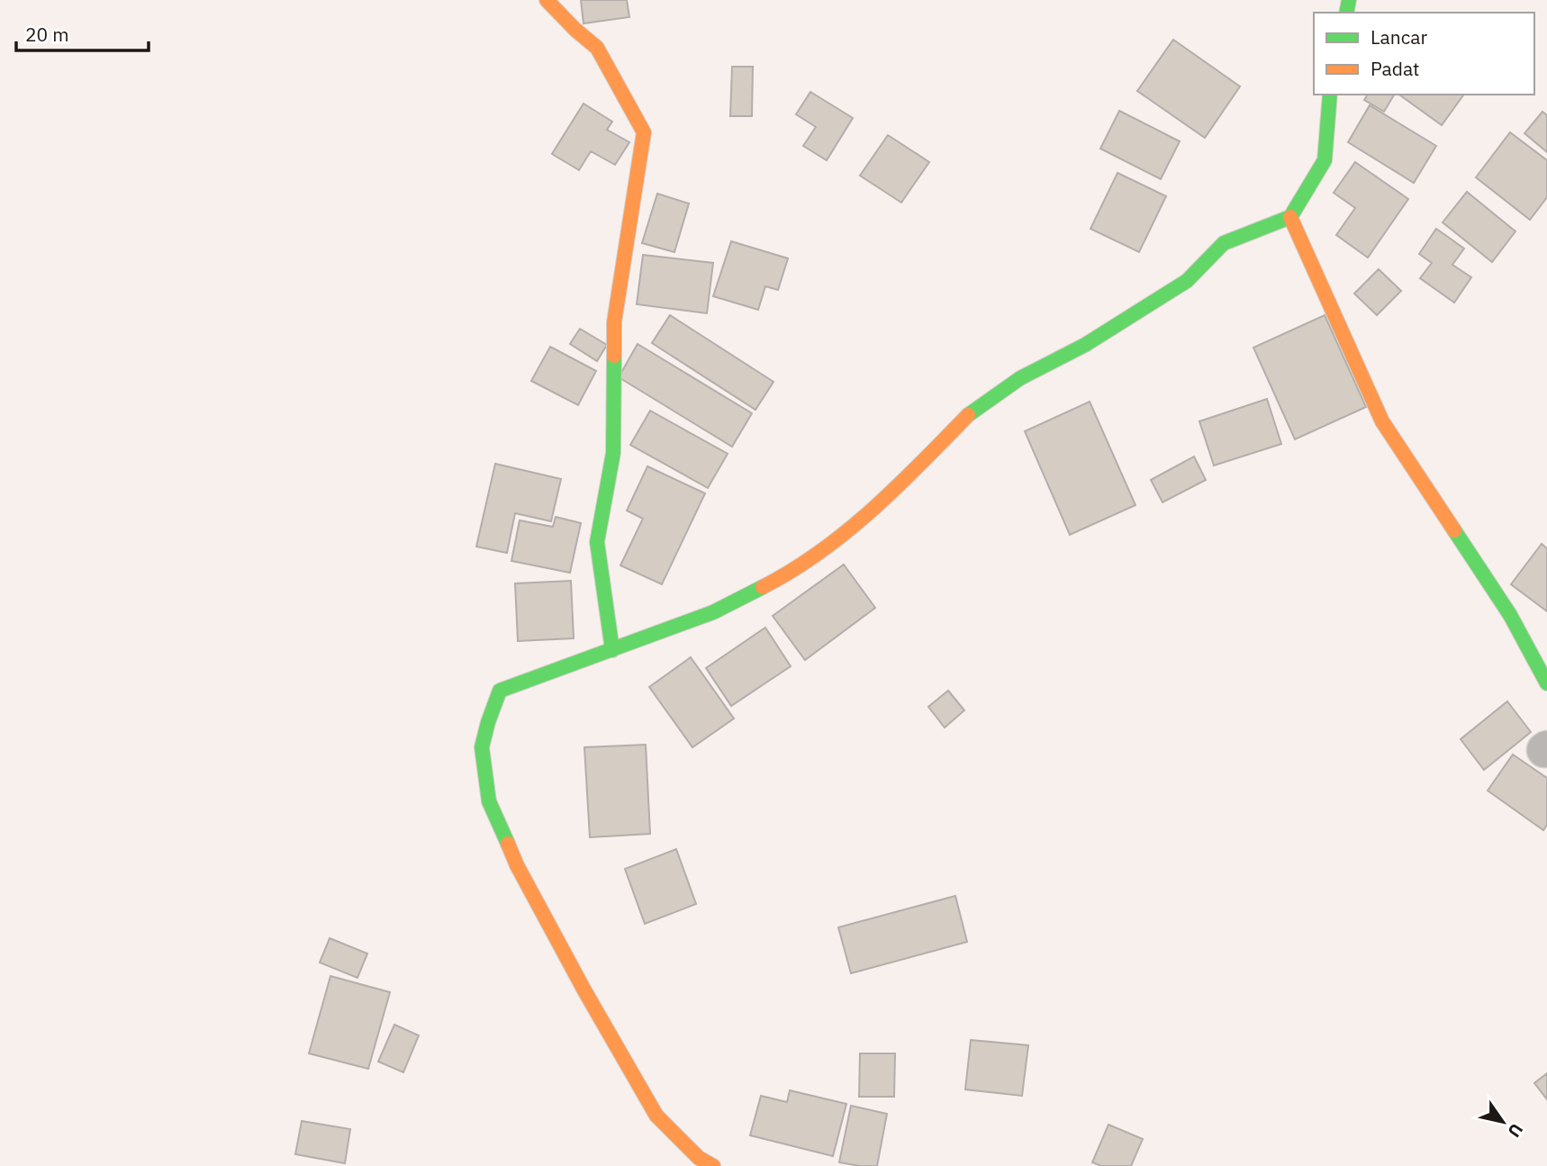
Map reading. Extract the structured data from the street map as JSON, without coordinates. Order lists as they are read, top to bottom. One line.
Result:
{"legend":["Lancar","Padat"],"scale_bar":"20 m","north":"bottom right"}
